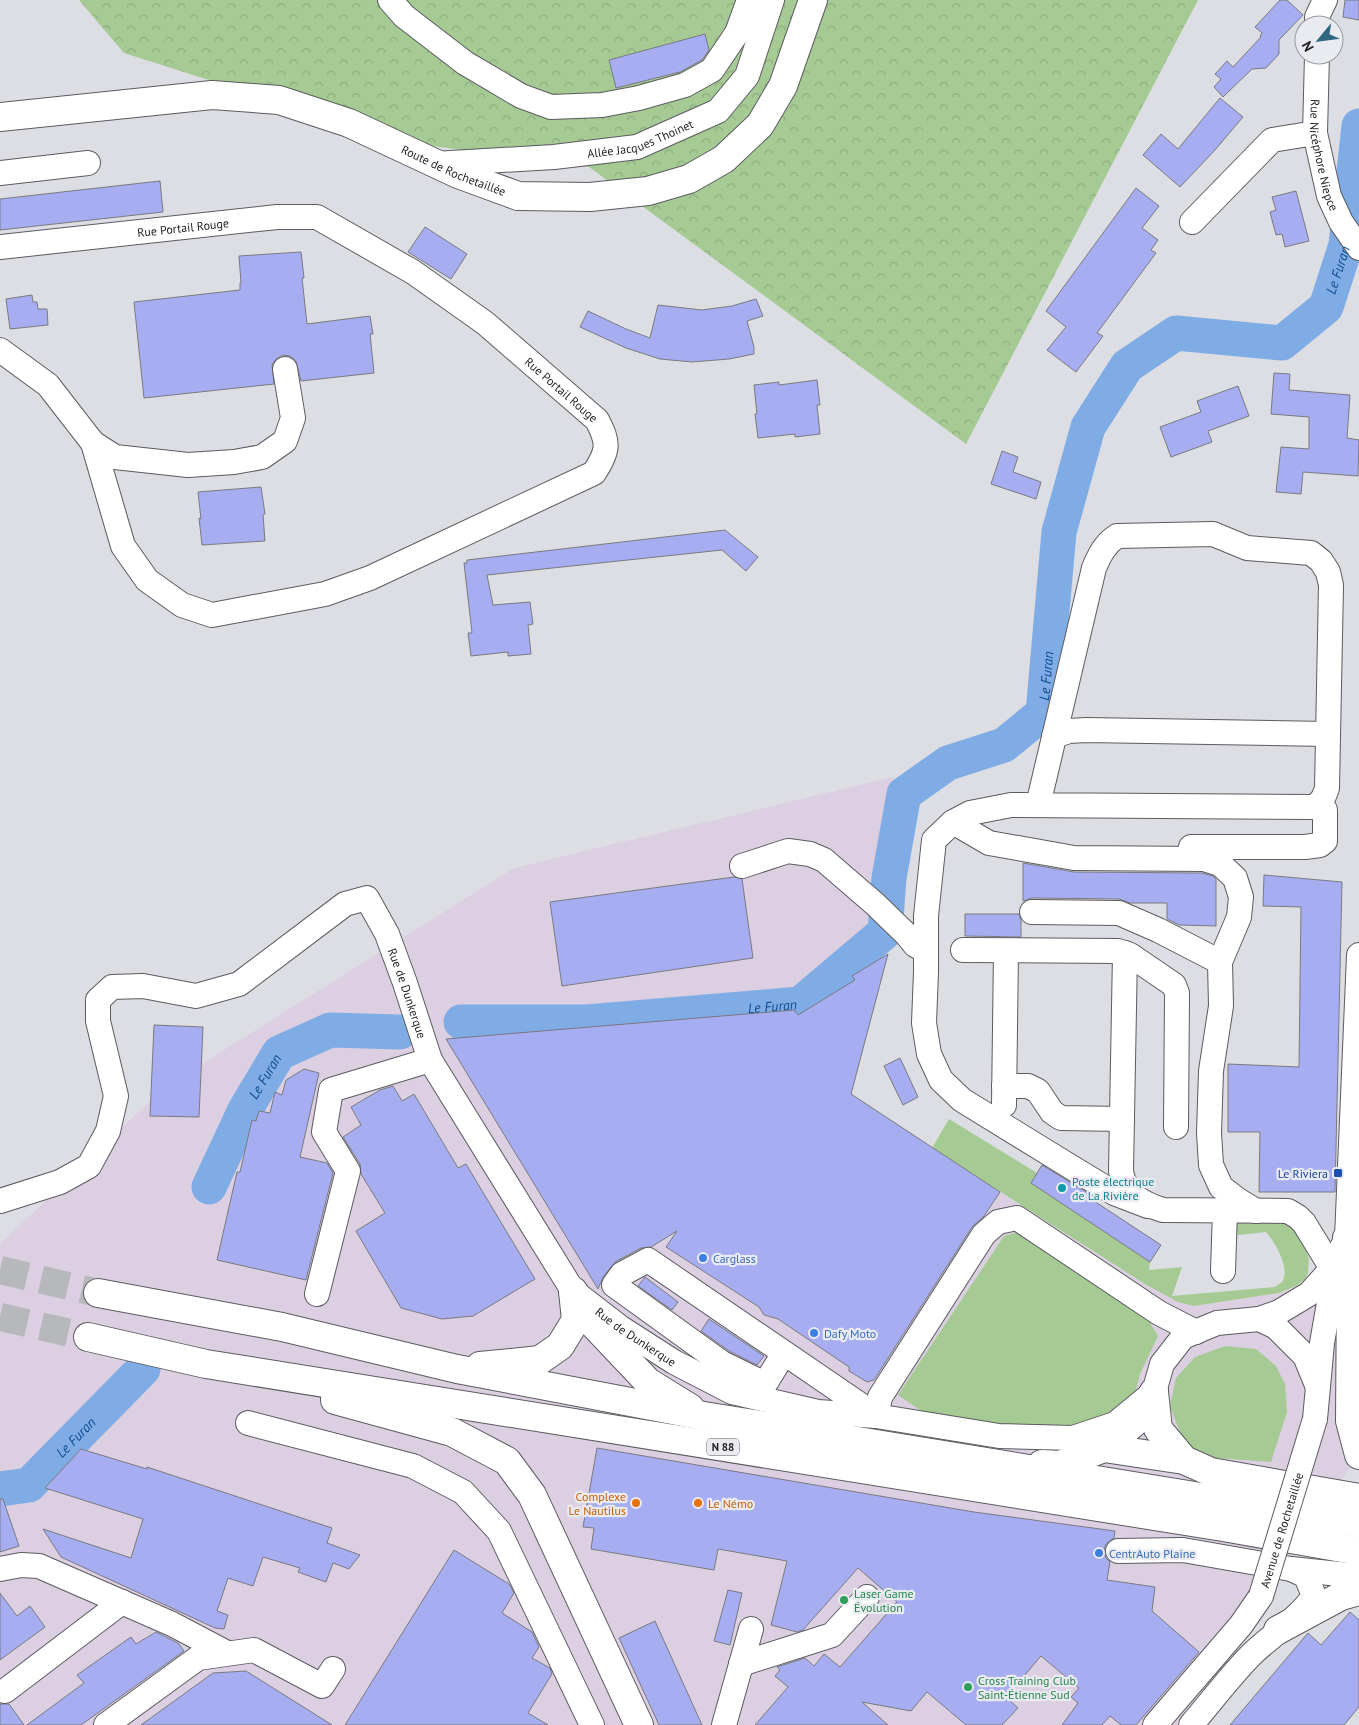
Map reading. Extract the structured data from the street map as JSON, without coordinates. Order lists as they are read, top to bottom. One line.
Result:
{"streets":{"main road":["Route de Rochetaillée","N 88"],"street":["Allée Jacques Thoinet","Rue Nicéphore Niepce","Rue Portail Rouge","Rue de Dunkerque","Avenue de Rochetaillée"]},"crossings":[["Allée Jacques Thoinet","Route de Rochetaillée"]],"water":["Le Furan"],"places":{"transit":["Le Riviera"],"other":["Poste électrique de La Rivière","Carglass","Dafy Moto","Complexe Le Nautilus","Le Némo","CentrAuto Plaine","Laser Game Évolution","Cross Training Club Saint-Étienne Sud"]},"north":"bottom left"}
